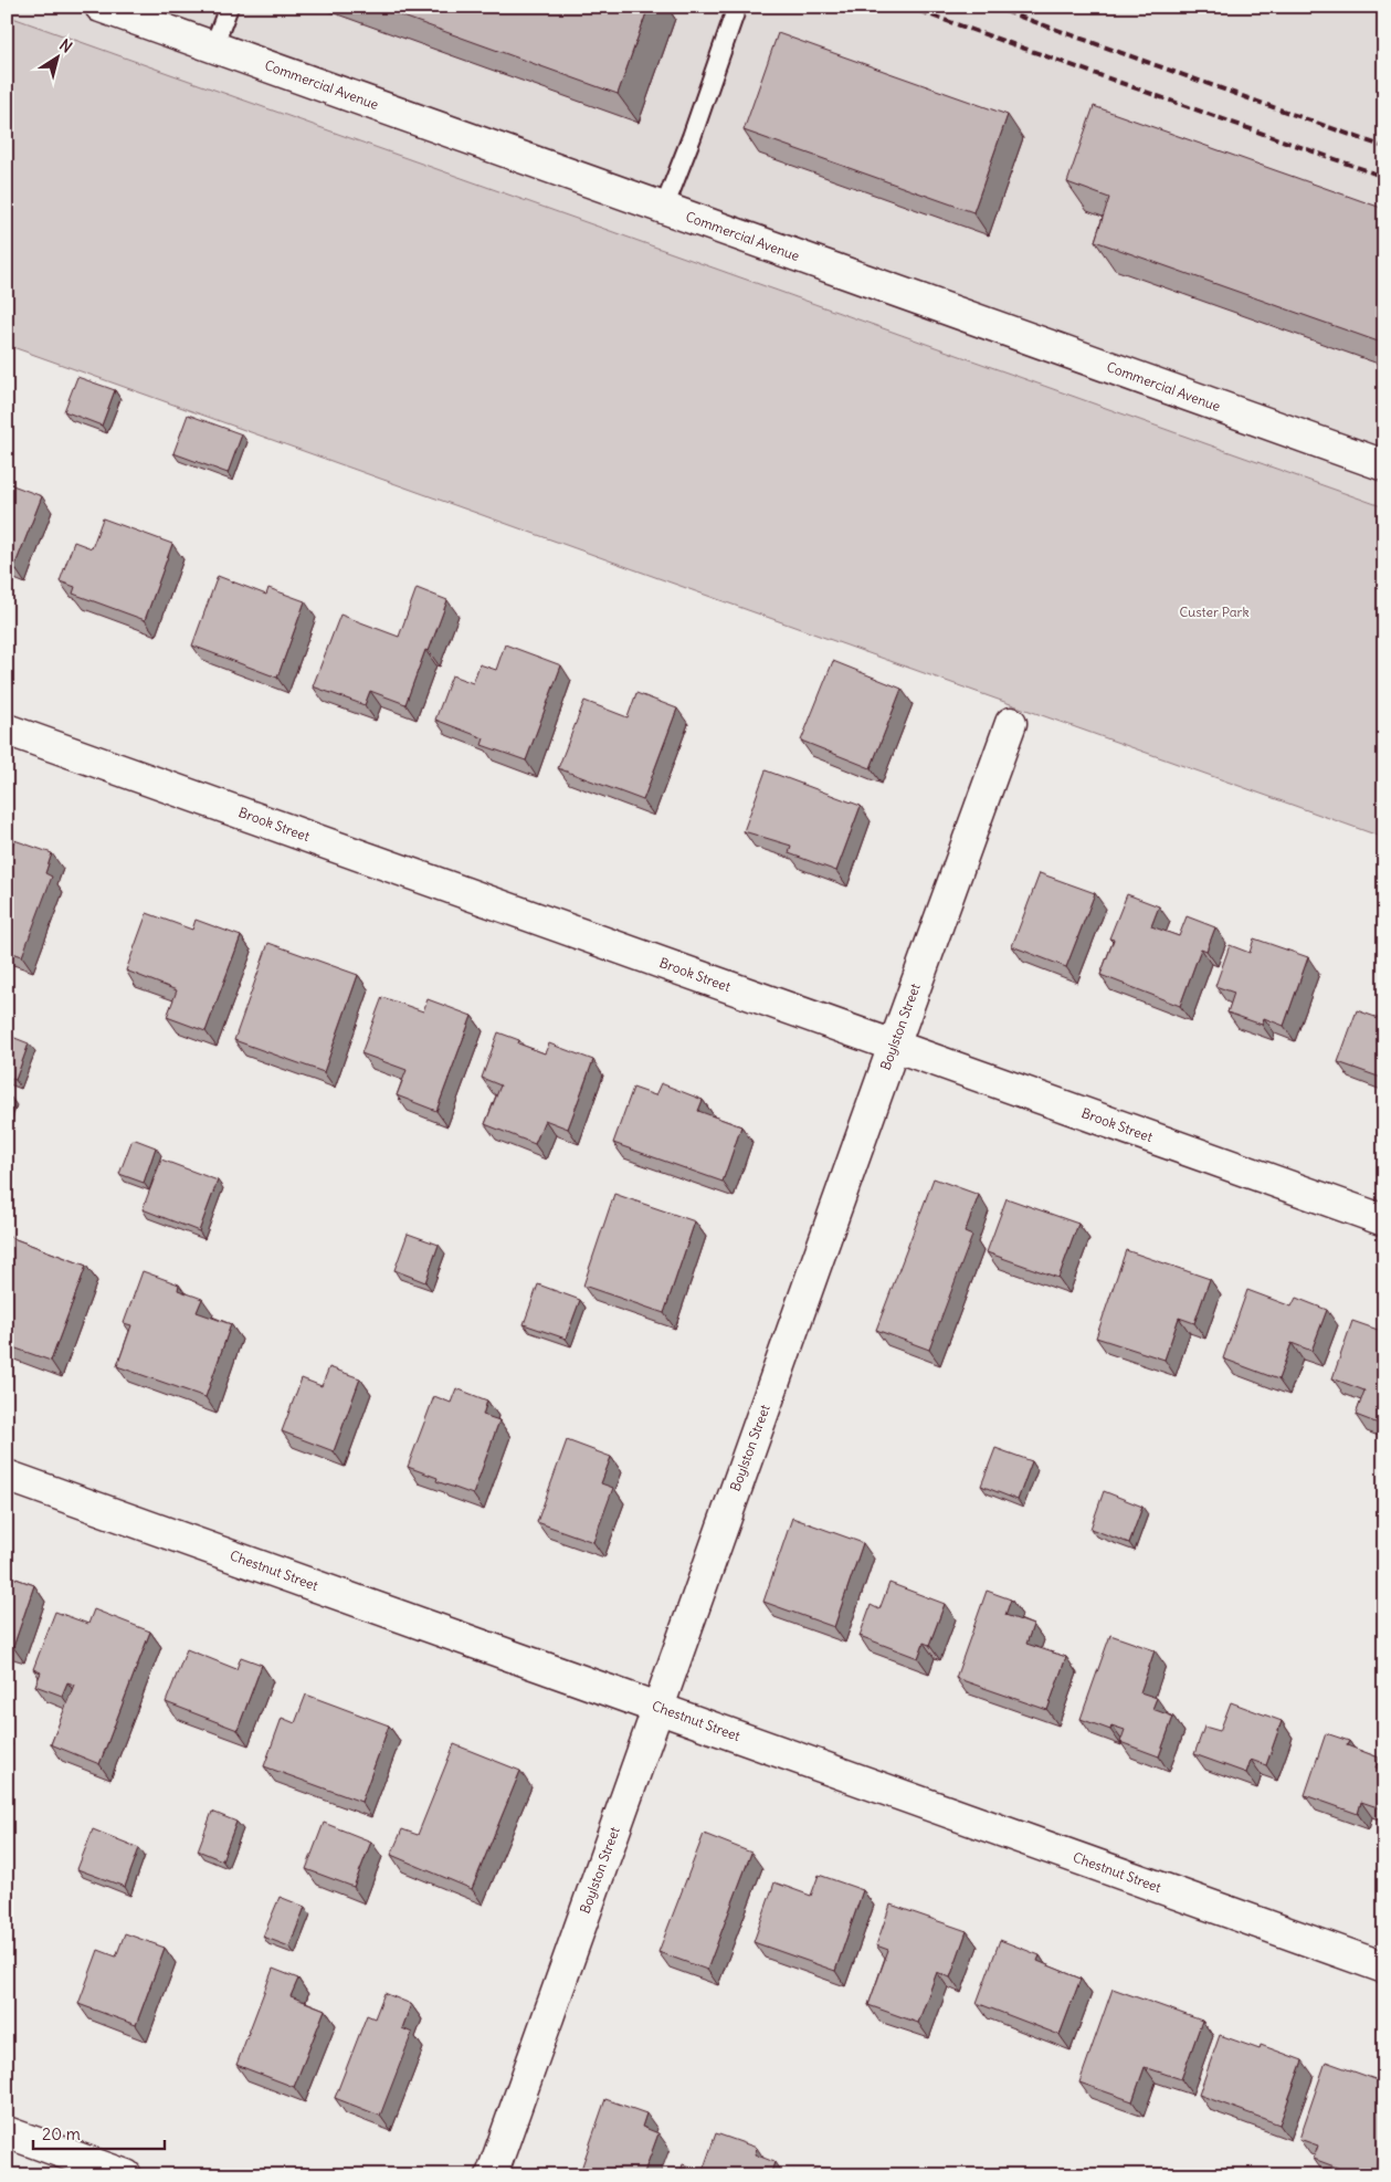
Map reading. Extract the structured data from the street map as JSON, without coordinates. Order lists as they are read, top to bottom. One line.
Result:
{"streets":{"street":["Commercial Avenue","Brook Street","Boylston Street","Chestnut Street"]},"crossings":[["Brook Street","Boylston Street"],["Boylston Street","Chestnut Street"]],"parks":["Custer Park"],"scale_bar":"20 m","north":"top right"}
